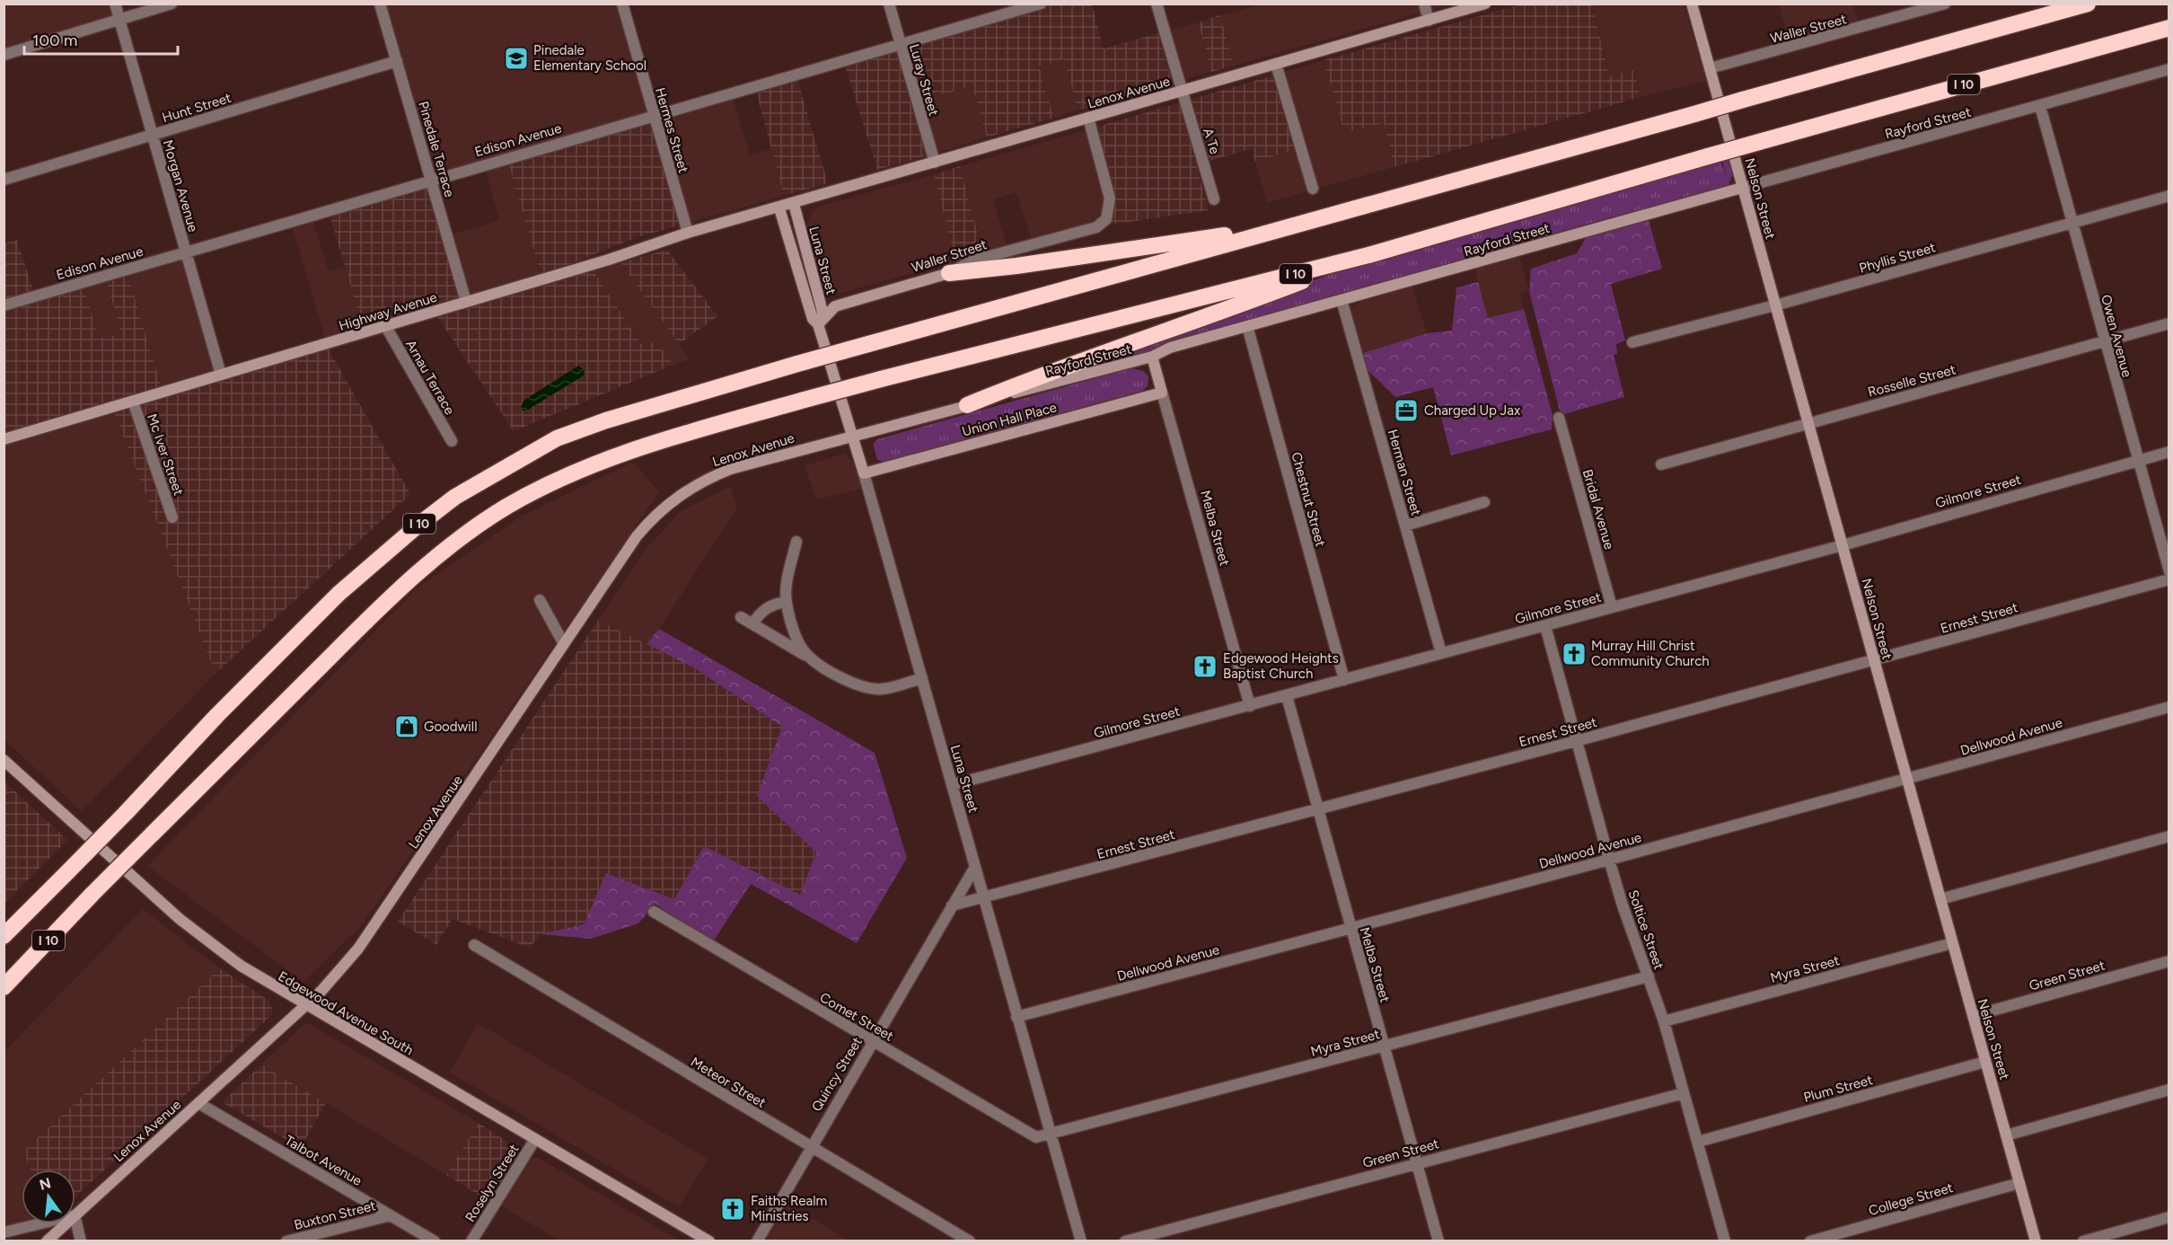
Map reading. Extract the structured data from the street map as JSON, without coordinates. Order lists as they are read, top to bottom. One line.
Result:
{"streets":{"highway":["I 10"],"street":["Waller Street","Luray Street","Lenox Avenue","Hunt Street","Rayford Street","Hermes Street","Edison Avenue","A Te","Pinedale Terrace","Morgan Avenue","Nelson Street","Phyllis Street","Luna Street","Highway Avenue","Owen Avenue","Arnau Terrace","Rosselle Street","Union Hall Place","Mc Iver Street","Herman Street","Gilmore Street","Chestnut Street","Bridal Avenue","Melba Street","Ernest Street","Dellwood Avenue","Soltice Street","Myra Street","Green Street","Edgewood Avenue South","Comet Street","Quincy Street","Meteor Street","Plum Street","Talbot Avenue","Roselyn Street","College Street","Buxton Street"]},"crossings":[["Waller Street","Lenox Avenue"],["Waller Street","Nelson Street"],["Waller Street","Luna Street"],["Luray Street","Lenox Avenue"],["Luray Street","Edison Avenue"],["Lenox Avenue","Rayford Street"],["Lenox Avenue","A Te"],["Lenox Avenue","Luna Street"],["Lenox Avenue","Highway Avenue"],["Lenox Avenue","Edgewood Avenue South"],["Lenox Avenue","Talbot Avenue"],["Hunt Street","Pinedale Terrace"],["Hunt Street","Morgan Avenue"],["Rayford Street","Nelson Street"],["Rayford Street","Luna Street"],["Rayford Street","Owen Avenue"],["Rayford Street","Herman Street"],["Rayford Street","Chestnut Street"],["Rayford Street","Melba Street"],["Hermes Street","Edison Avenue"],["Hermes Street","Highway Avenue"],["Edison Avenue","Pinedale Terrace"],["Edison Avenue","Morgan Avenue"],["Pinedale Terrace","Highway Avenue"],["Morgan Avenue","Highway Avenue"],["Nelson Street","Phyllis Street"],["Nelson Street","Rosselle Street"],["Nelson Street","Gilmore Street"],["Nelson Street","Ernest Street"],["Nelson Street","Dellwood Avenue"],["Nelson Street","Myra Street"],["Nelson Street","Green Street"],["Nelson Street","Plum Street"],["Nelson Street","College Street"],["Phyllis Street","Owen Avenue"],["Luna Street","Highway Avenue"],["Luna Street","Union Hall Place"],["Luna Street","Gilmore Street"],["Luna Street","Ernest Street"],["Luna Street","Dellwood Avenue"],["Luna Street","Myra Street"],["Luna Street","Comet Street"],["Luna Street","Quincy Street"],["Highway Avenue","Arnau Terrace"],["Highway Avenue","Mc Iver Street"],["Owen Avenue","Rosselle Street"],["Owen Avenue","Gilmore Street"],["Union Hall Place","Melba Street"],["Herman Street","Gilmore Street"],["Gilmore Street","Chestnut Street"],["Gilmore Street","Bridal Avenue"],["Gilmore Street","Melba Street"],["Gilmore Street","Soltice Street"],["Melba Street","Ernest Street"],["Melba Street","Dellwood Avenue"],["Melba Street","Myra Street"],["Melba Street","Green Street"],["Ernest Street","Soltice Street"],["Ernest Street","Quincy Street"],["Dellwood Avenue","Soltice Street"],["Soltice Street","Myra Street"],["Soltice Street","Green Street"],["Soltice Street","Plum Street"],["Myra Street","Comet Street"],["Edgewood Avenue South","Roselyn Street"],["Comet Street","Quincy Street"],["Quincy Street","Meteor Street"],["Talbot Avenue","Buxton Street"]],"places":{"school or university":["Pinedale Elementary School"],"office":["Charged Up Jax"],"church":["Murray Hill Christ Community Church","Edgewood Heights Baptist Church","Faiths Realm Ministries"],"shop":["Goodwill"]},"scale_bar":"100 m","north":"top"}
